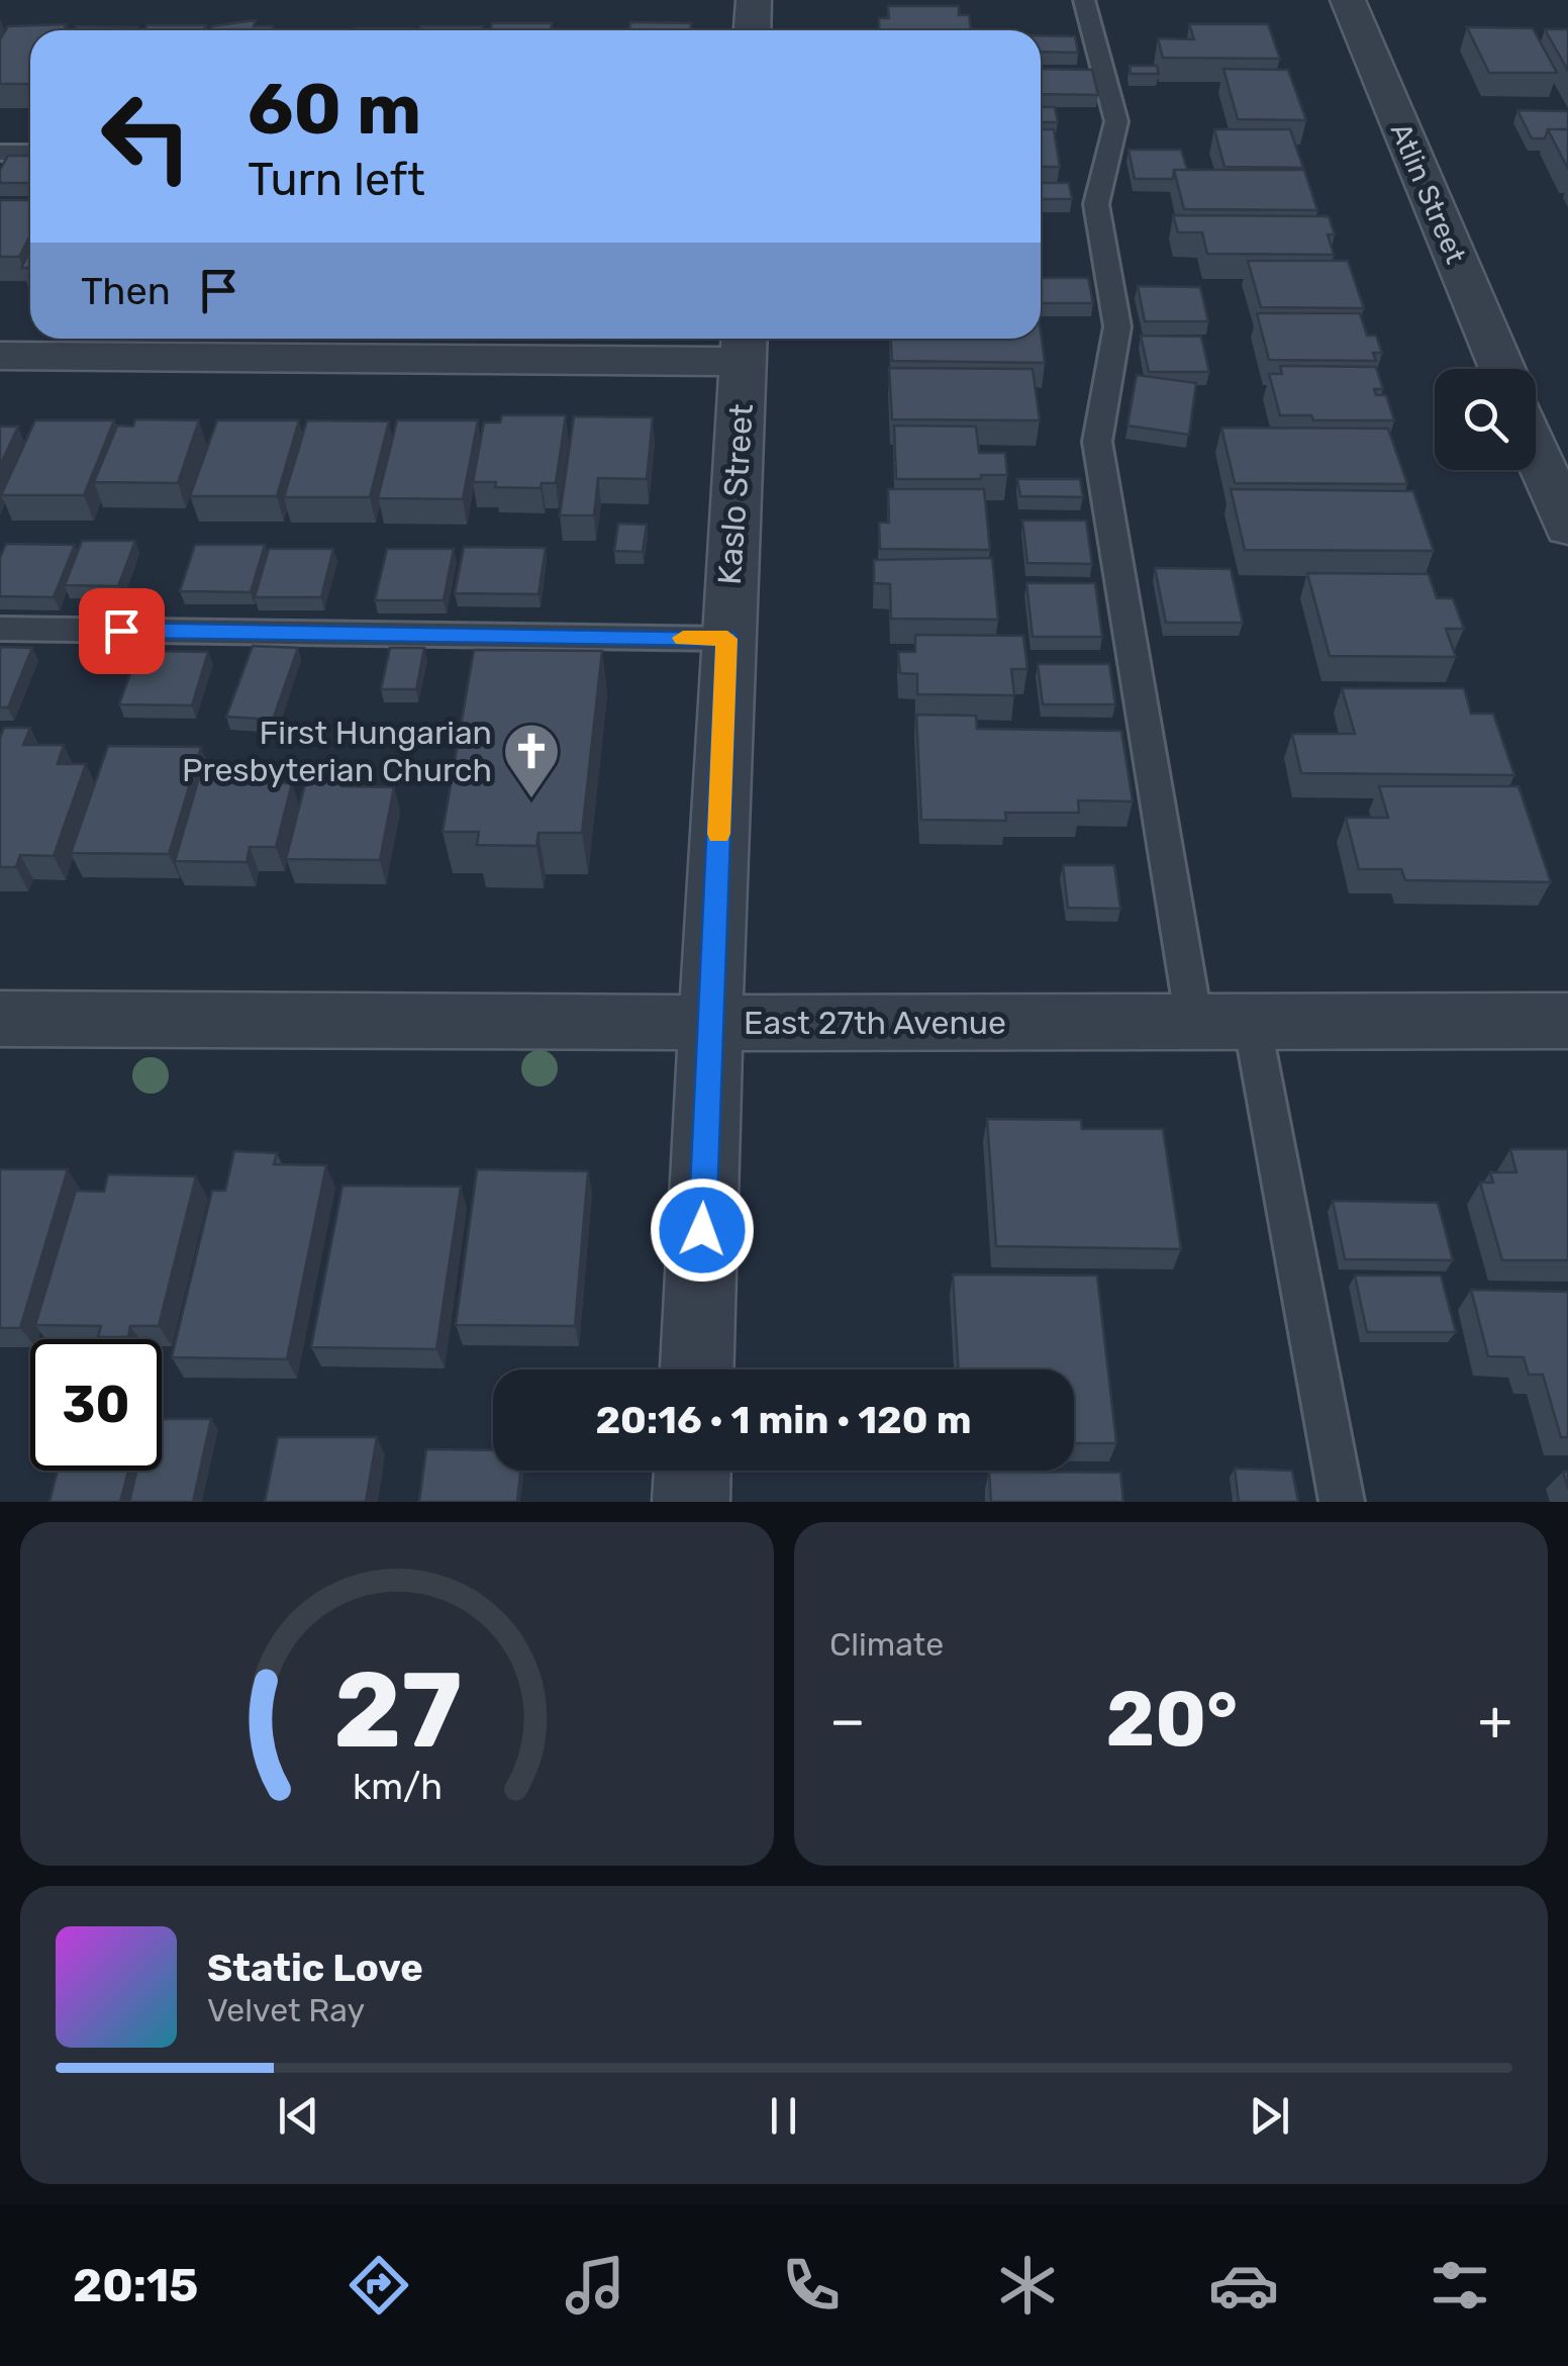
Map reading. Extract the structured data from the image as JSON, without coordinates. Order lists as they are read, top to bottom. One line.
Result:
{"streets":{"street":["Atlin Street","Kaslo Street","East 27th Avenue"]},"crossings":[["Kaslo Street","East 27th Avenue"]],"places":{"church":["First Hungarian Presbyterian Church"]},"page":{"turn":["60 m","Turn left"],"then":"Then","limit":"30","trip":"20:16 · 1 min · 120 m","tile":"Climate","heat":["−","20°","+"],"song":["Static Love","Velvet Ray"],"tabs":"20:15","gauge":["27","km/h"]}}
